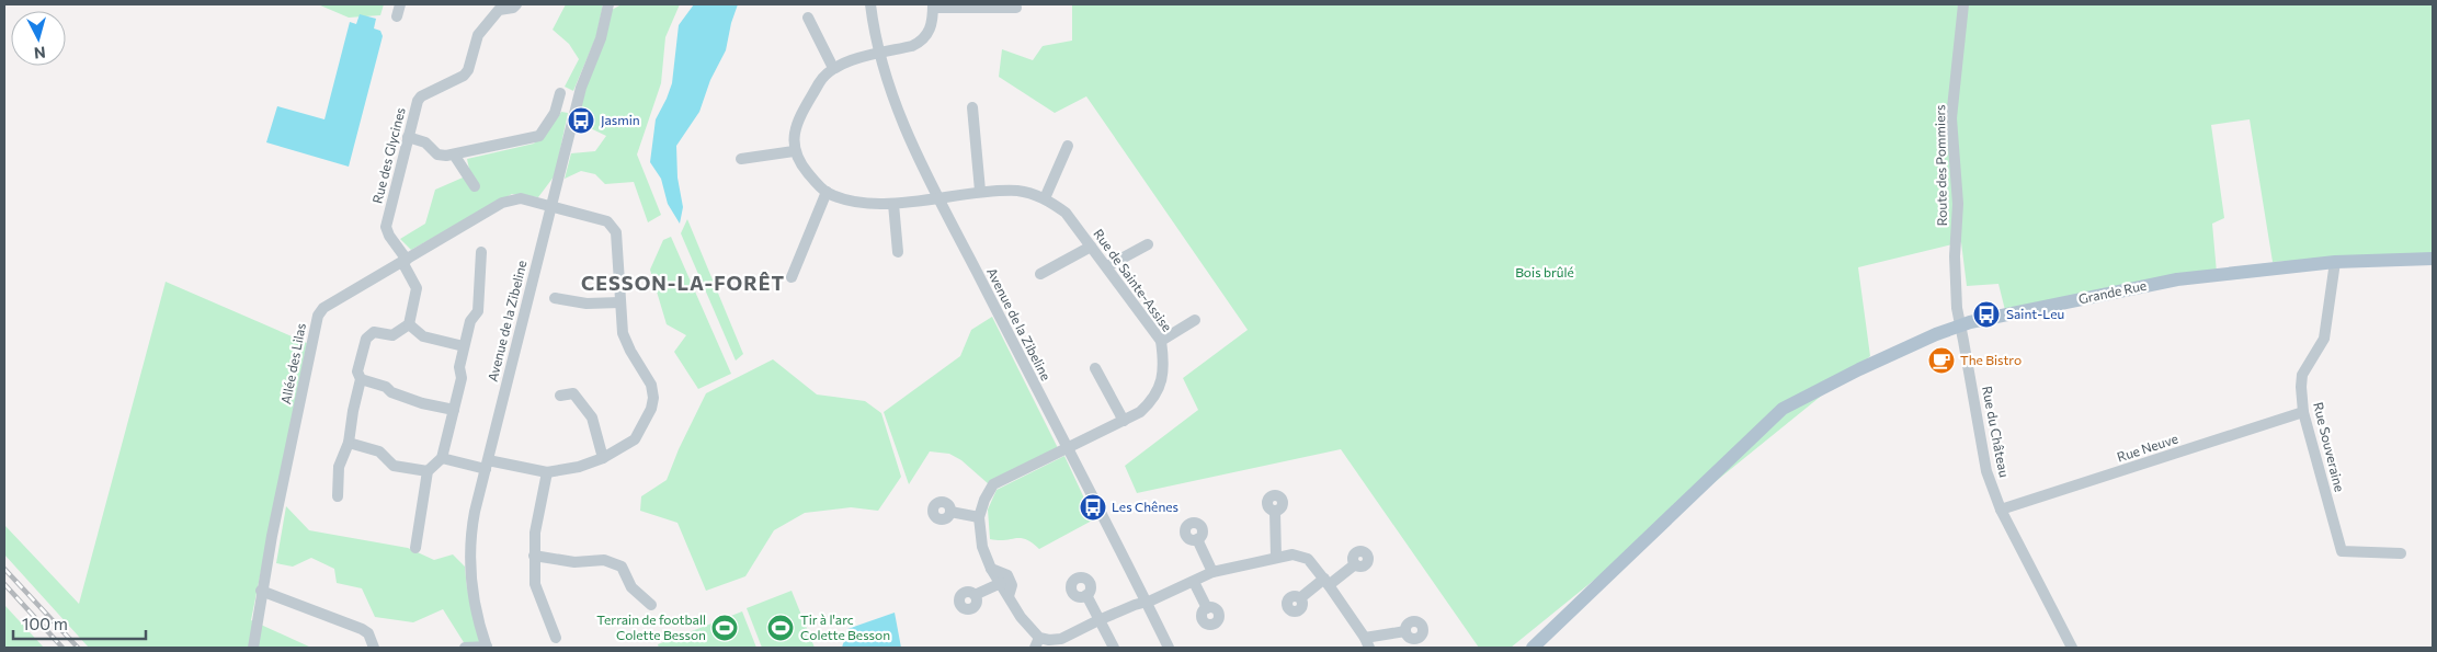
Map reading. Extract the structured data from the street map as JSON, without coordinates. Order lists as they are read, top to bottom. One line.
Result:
{"streets":{"main road":["Grande Rue"],"street":["Rue des Glycines","Route des Pommiers","Rue de Sainte-Assise","Avenue de la Zibeline","Allée des Lilas","Rue du Château","Rue Souveraine","Rue Neuve"]},"crossings":[["Rue des Glycines","Allée des Lilas"],["Route des Pommiers","Grande Rue"],["Route des Pommiers","Rue du Château"],["Rue de Sainte-Assise","Avenue de la Zibeline"],["Grande Rue","Rue du Château"],["Grande Rue","Rue Souveraine"],["Avenue de la Zibeline","Allée des Lilas"],["Rue du Château","Rue Neuve"],["Rue Souveraine","Rue Neuve"]],"districts":["CESSON-LA-FORÊT"],"parks":["Bois brûlé"],"places":{"bus stop":["Jasmin","Saint-Leu","Les Chênes"],"cafe":["The Bistro"],"sports":["Terrain de football Colette Besson","Tir à l'arc Colette Besson"]},"scale_bar":"100 m","north":"bottom"}
